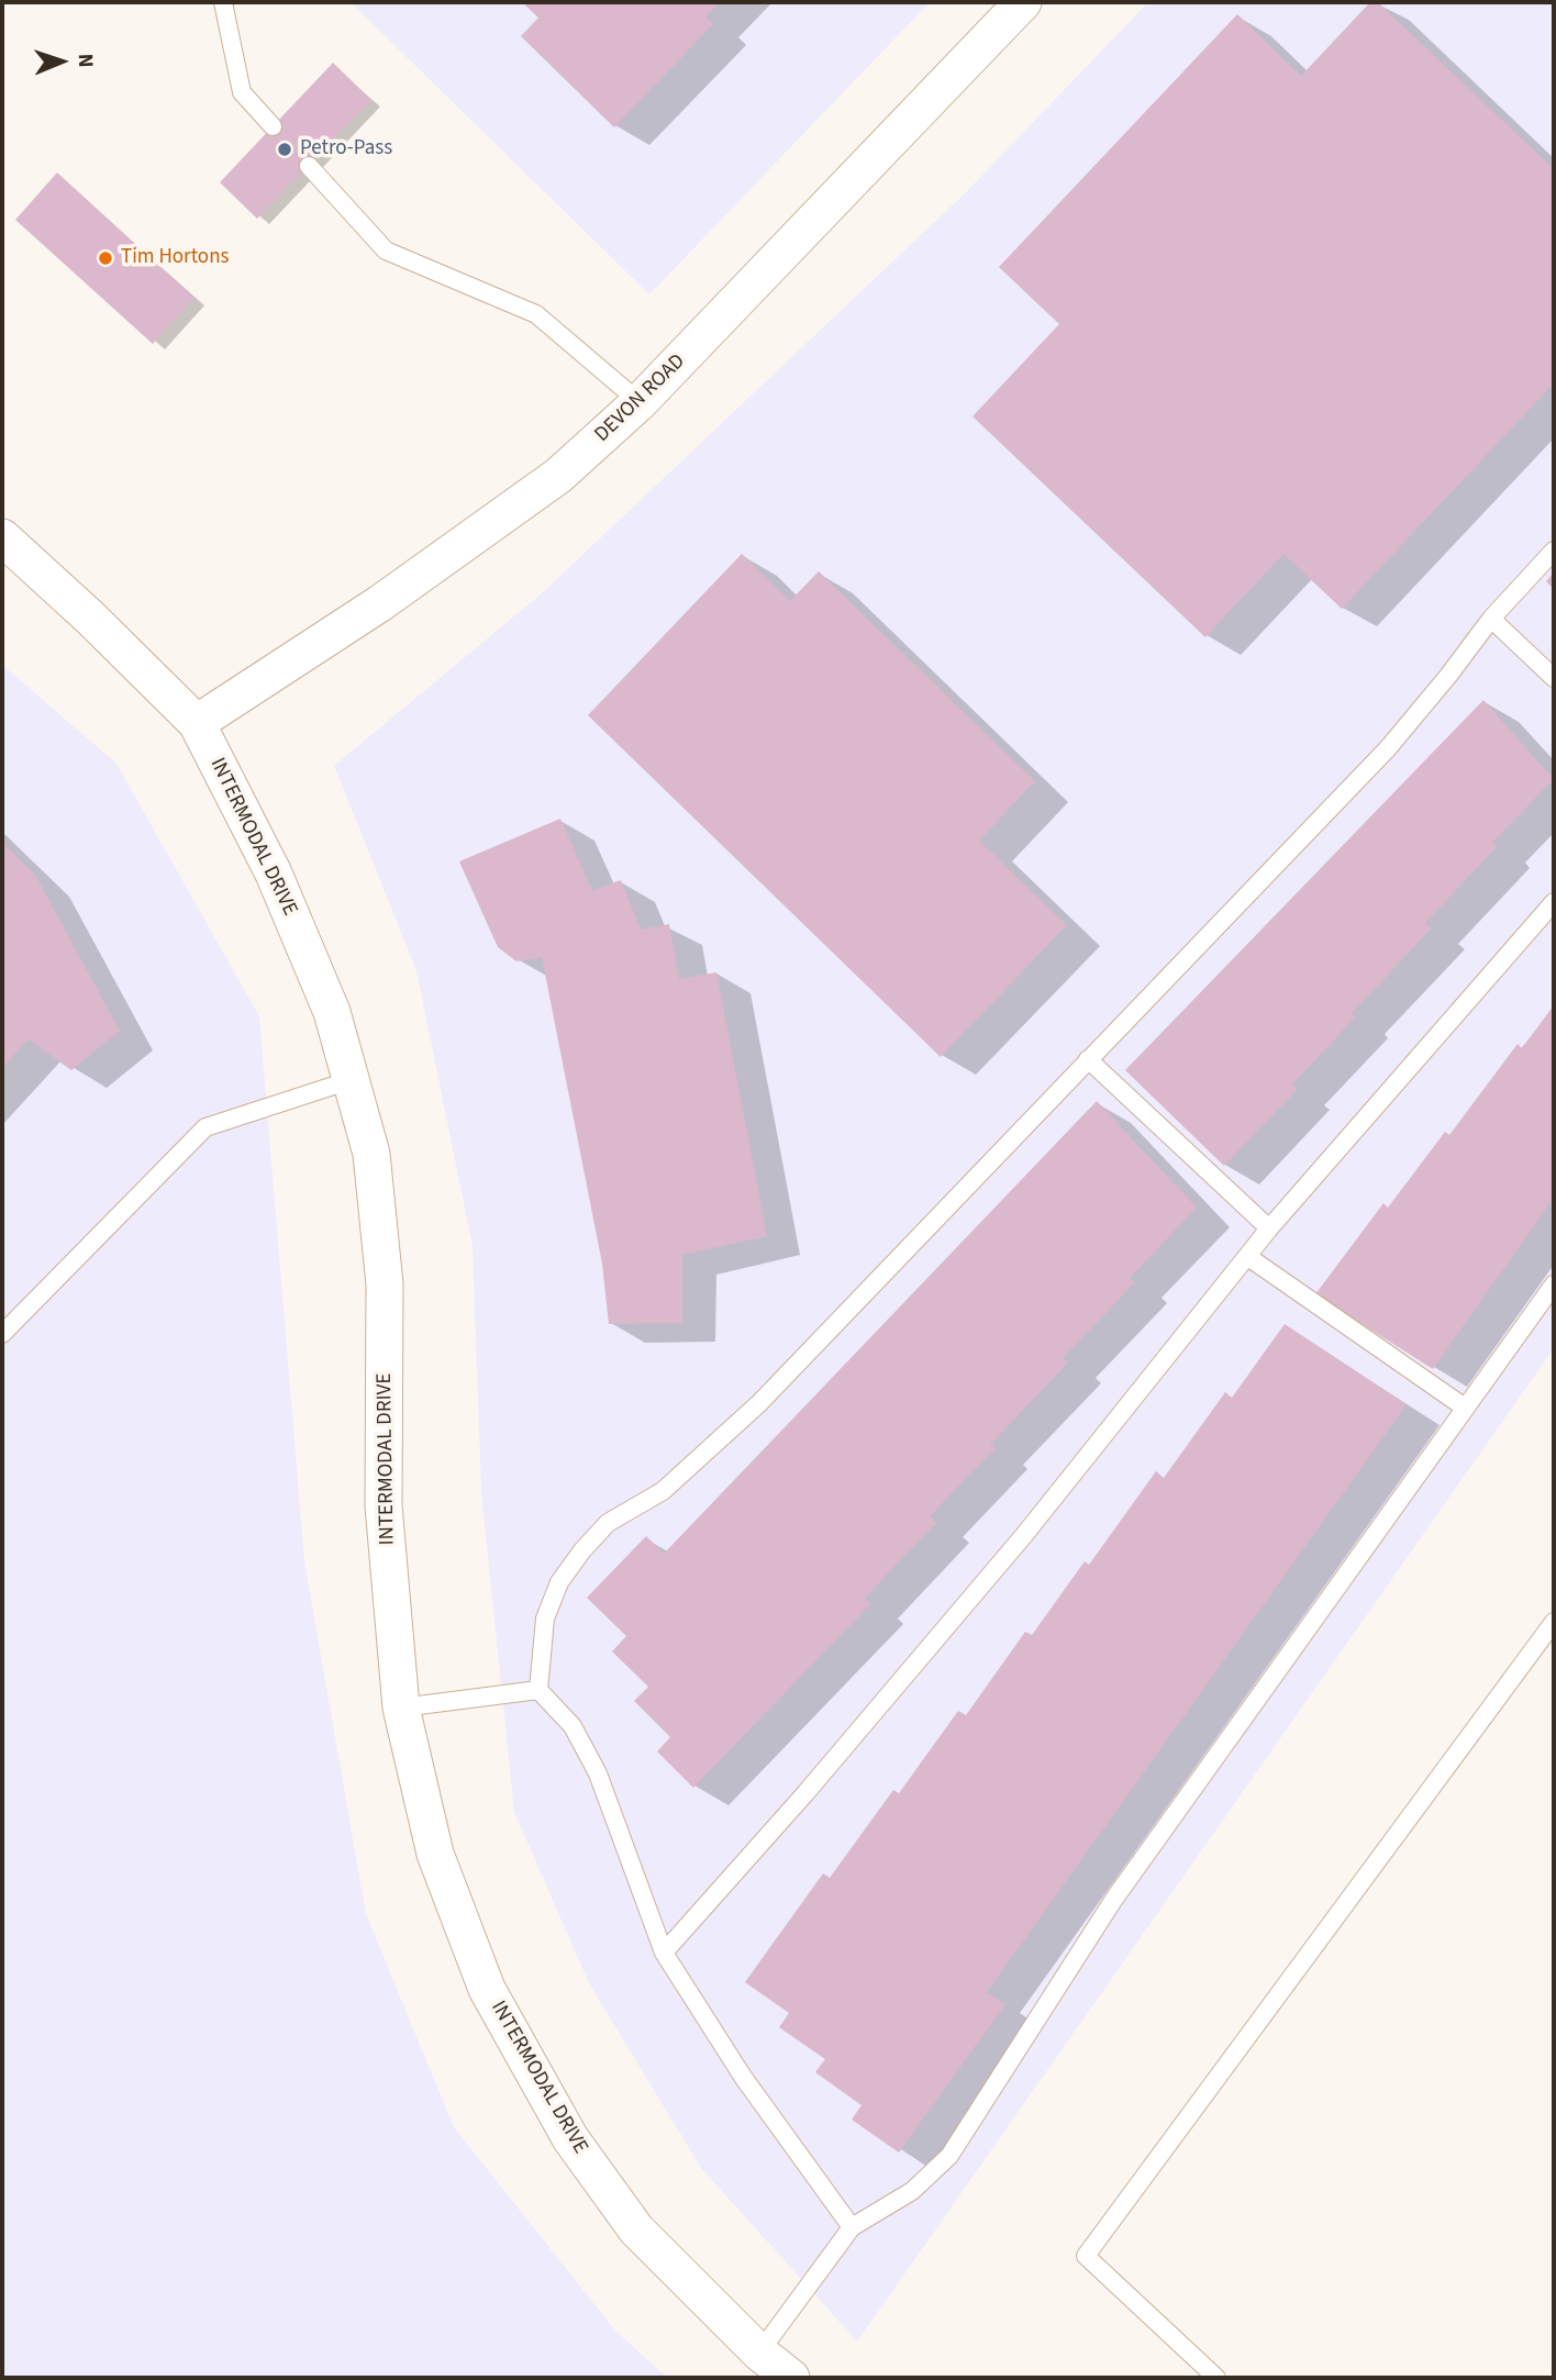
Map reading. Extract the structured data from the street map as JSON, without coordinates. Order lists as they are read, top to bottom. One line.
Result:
{"streets":{"street":["DEVON ROAD","INTERMODAL DRIVE"]},"crossings":[["DEVON ROAD","INTERMODAL DRIVE"]],"places":["Petro-Pass","Tim Hortons"],"north":"right"}
